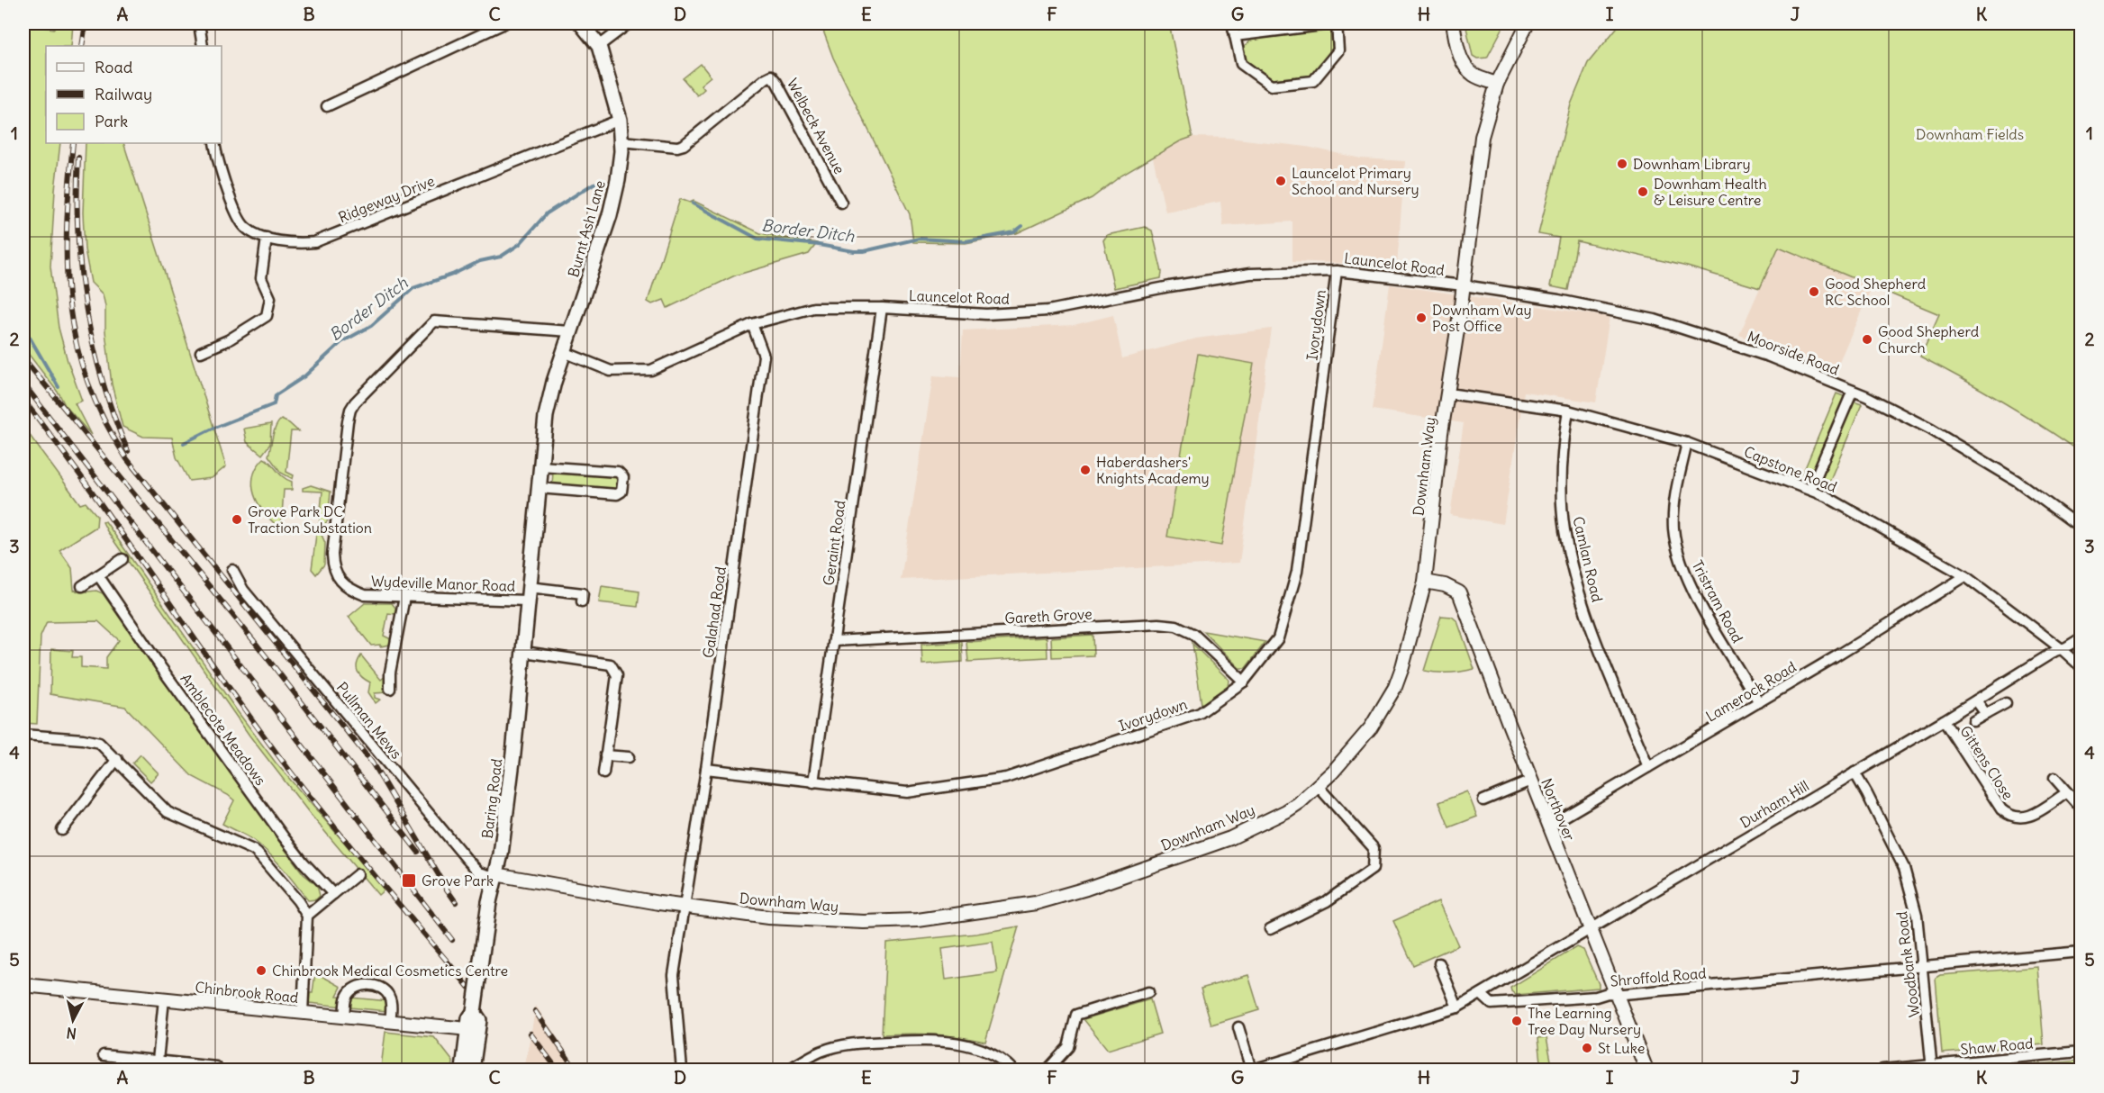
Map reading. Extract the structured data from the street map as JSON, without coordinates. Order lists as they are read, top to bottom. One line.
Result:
{"streets":{"main road":["Burnt Ash Lane","Baring Road"],"street":["Welbeck Avenue","Ridgeway Drive","Launcelot Road","Ivorydown","Moorside Road","Downham Way","Capstone Road","Geraint Road","Camlan Road","Wydeville Manor Road","Tristram Road","Galahad Road","Gareth Grove","Lamerock Road","Pullman Mews","Amblecote Meadows","Gittens Close","Durham Hill","Northover","Woodbank Road","Shroffold Road","Chinbrook Road","Shaw Road"]},"crossings":[["Welbeck Avenue","Burnt Ash Lane"],["Ridgeway Drive","Burnt Ash Lane"],["Burnt Ash Lane","Launcelot Road"],["Burnt Ash Lane","Wydeville Manor Road"],["Burnt Ash Lane","Baring Road"],["Launcelot Road","Ivorydown"],["Launcelot Road","Moorside Road"],["Launcelot Road","Downham Way"],["Launcelot Road","Geraint Road"],["Launcelot Road","Galahad Road"],["Launcelot Road","Baring Road"],["Ivorydown","Geraint Road"],["Ivorydown","Galahad Road"],["Ivorydown","Gareth Grove"],["Moorside Road","Downham Way"],["Downham Way","Capstone Road"],["Downham Way","Galahad Road"],["Downham Way","Pullman Mews"],["Downham Way","Baring Road"],["Downham Way","Northover"],["Capstone Road","Camlan Road"],["Capstone Road","Tristram Road"],["Capstone Road","Lamerock Road"],["Capstone Road","Durham Hill"],["Geraint Road","Gareth Grove"],["Camlan Road","Lamerock Road"],["Wydeville Manor Road","Baring Road"],["Tristram Road","Lamerock Road"],["Lamerock Road","Northover"],["Pullman Mews","Baring Road"],["Gittens Close","Durham Hill"],["Baring Road","Chinbrook Road"],["Durham Hill","Northover"],["Durham Hill","Woodbank Road"],["Durham Hill","Shroffold Road"],["Northover","Shroffold Road"],["Woodbank Road","Shroffold Road"],["Woodbank Road","Shaw Road"]],"water":["Border Ditch"],"parks":["Downham Fields"],"places":{"other":["Downham Library","Launcelot Primary School and Nursery","Downham Health & Leisure Centre","Good Shepherd RC School","Downham Way Post Office","Good Shepherd Church","Haberdashers' Knights Academy","Grove Park DC Traction Substation","Chinbrook Medical Cosmetics Centre","The Learning Tree Day Nursery","St Luke"],"transit":["Grove Park"]},"legend":["Road","Railway","Park"],"north":"bottom","grid":{"columns":["A","B","C","D","E","F","G","H","I","J","K"],"rows":["1","2","3","4","5"]}}
